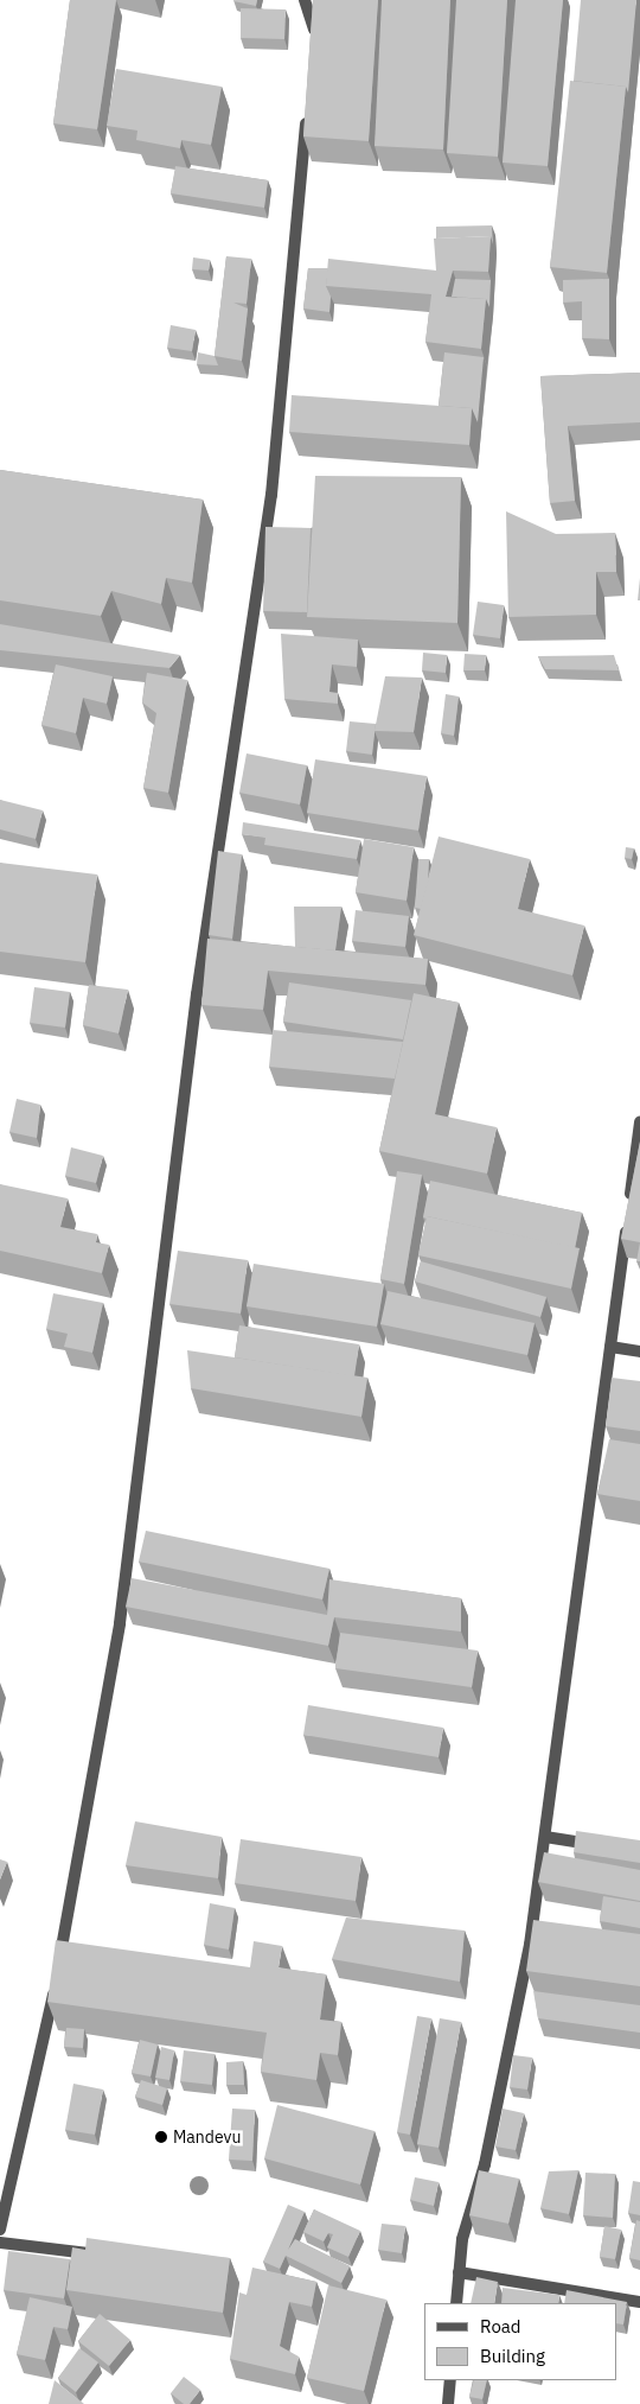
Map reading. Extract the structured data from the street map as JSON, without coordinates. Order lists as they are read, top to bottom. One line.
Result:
{"places":["Mandevu"],"legend":["Road","Building"]}
